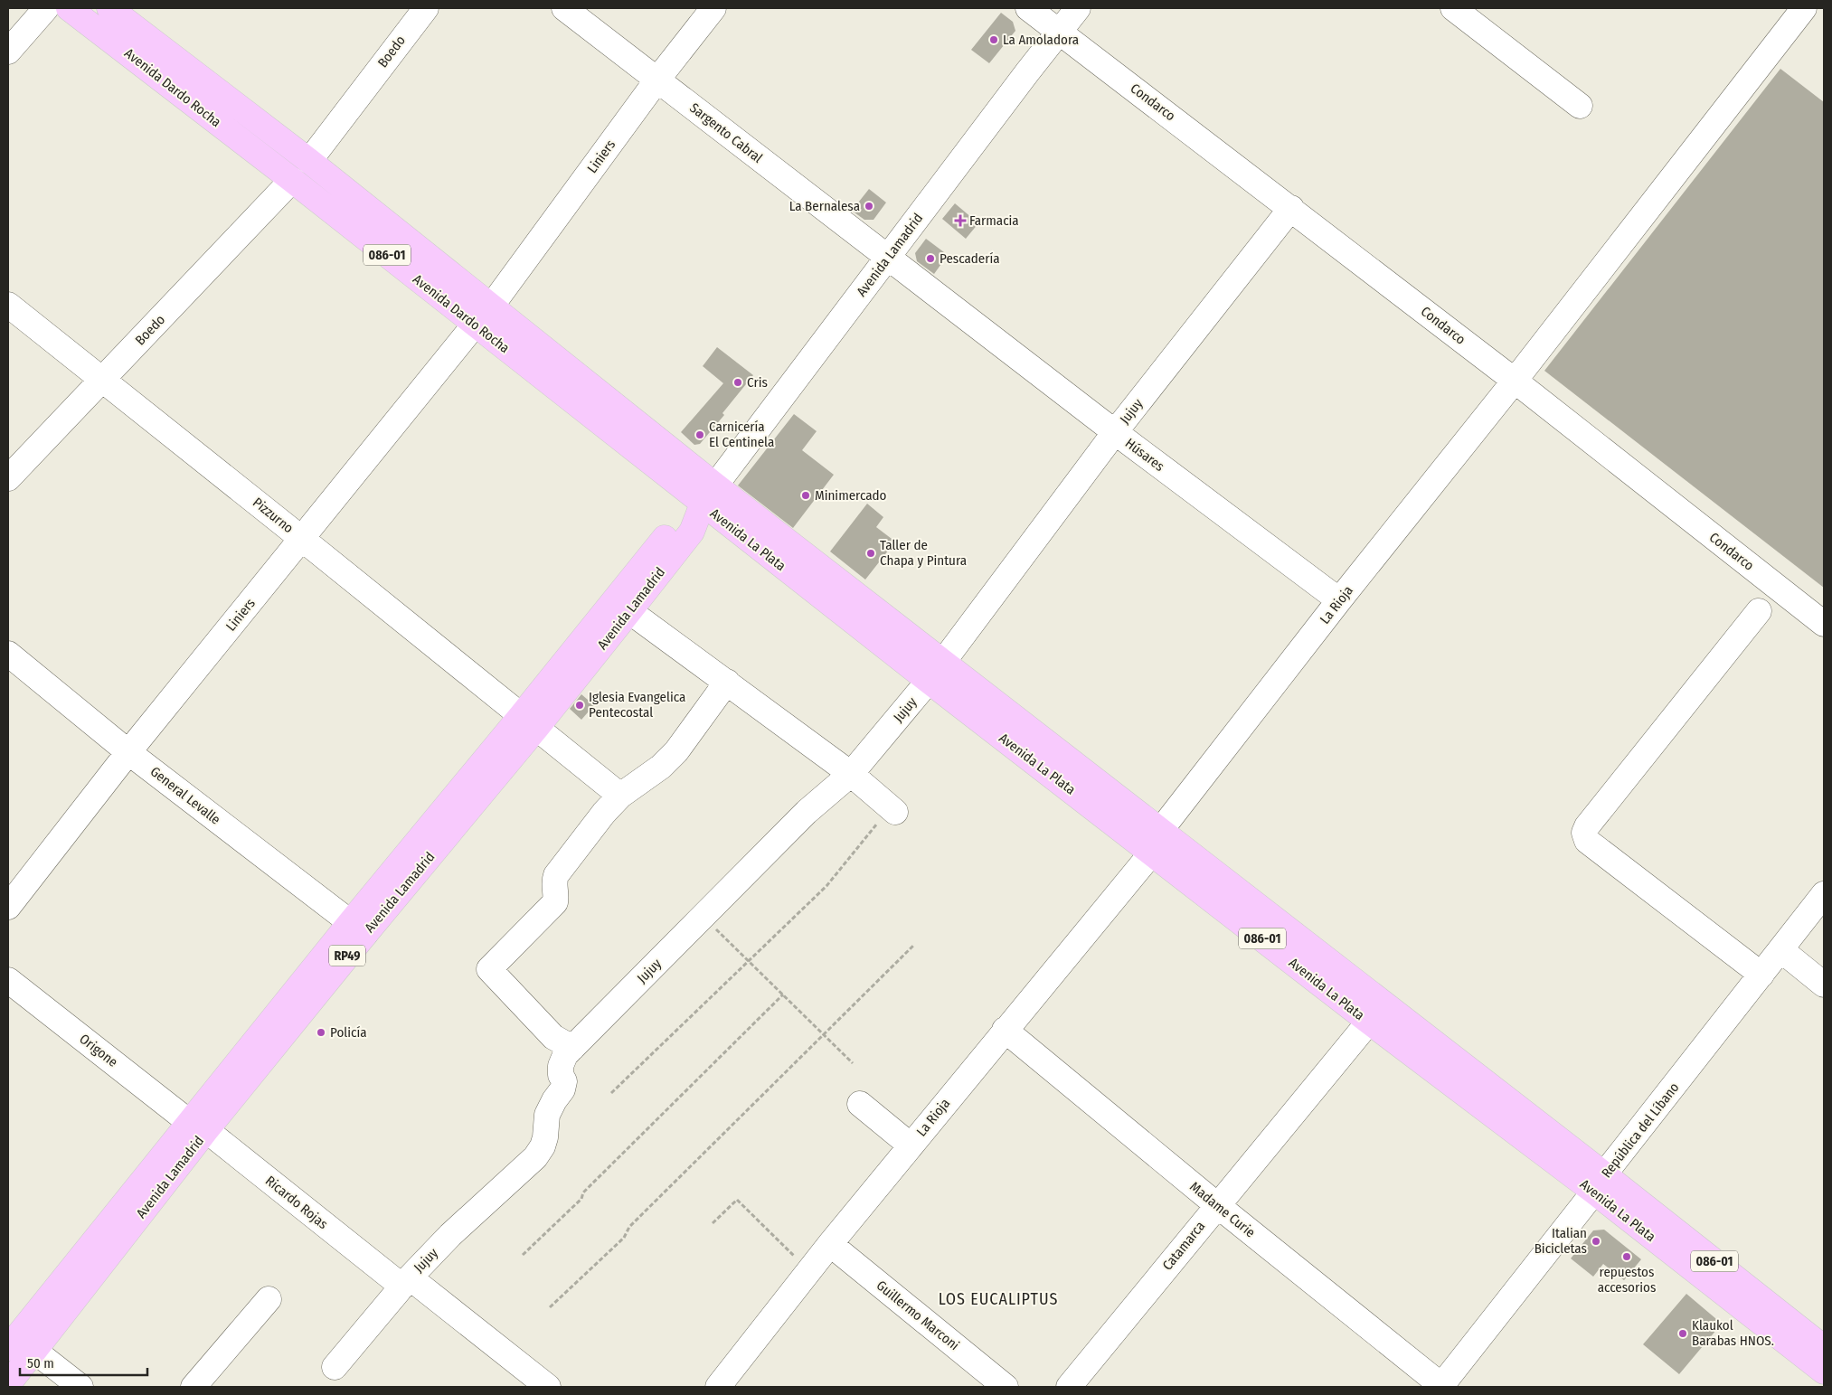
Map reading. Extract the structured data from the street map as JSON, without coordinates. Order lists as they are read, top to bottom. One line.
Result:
{"streets":{"main road":["Avenida Dardo Rocha","086-01","Avenida Lamadrid","Avenida La Plata","RP49"],"street":["Boedo","Condarco","Sargento Cabral","Liniers","Jujuy","Húsares","Pizzurno","La Rioja","General Levalle","Origone","República del Líbano","Ricardo Rojas","Madame Curie","Catamarca","Guillermo Marconi"]},"crossings":[["Boedo","Avenida Dardo Rocha"],["Boedo","Pizzurno"],["Avenida Dardo Rocha","Liniers"],["Avenida Dardo Rocha","Avenida Lamadrid"],["Avenida Dardo Rocha","Avenida La Plata"],["Condarco","Avenida Lamadrid"],["Condarco","Jujuy"],["Condarco","La Rioja"],["Sargento Cabral","Liniers"],["Sargento Cabral","Avenida Lamadrid"],["Sargento Cabral","Húsares"],["Liniers","Pizzurno"],["Liniers","General Levalle"],["Avenida Lamadrid","Húsares"],["Avenida Lamadrid","Pizzurno"],["Avenida Lamadrid","Avenida La Plata"],["Avenida Lamadrid","General Levalle"],["Avenida Lamadrid","Origone"],["Avenida Lamadrid","Ricardo Rojas"],["Jujuy","Húsares"],["Jujuy","Avenida La Plata"],["Jujuy","Ricardo Rojas"],["Húsares","La Rioja"],["Avenida La Plata","La Rioja"],["Avenida La Plata","República del Líbano"],["Avenida La Plata","Catamarca"],["La Rioja","Madame Curie"],["La Rioja","Guillermo Marconi"],["Origone","Ricardo Rojas"],["República del Líbano","Madame Curie"],["Madame Curie","Catamarca"]],"districts":["LOS EUCALIPTUS"],"places":{"other":["La Amoladora","La Bernalesa","Pescadería","Cris","Carnicería El Centinela","Minimercado","Taller de Chapa y Pintura","Iglesia Evangelica Pentecostal","Policía","Italian Bicicletas","repuestos accesorios","Klaukol Barabas HNOS."],"health":["Farmacia"]},"scale_bar":"50 m"}
